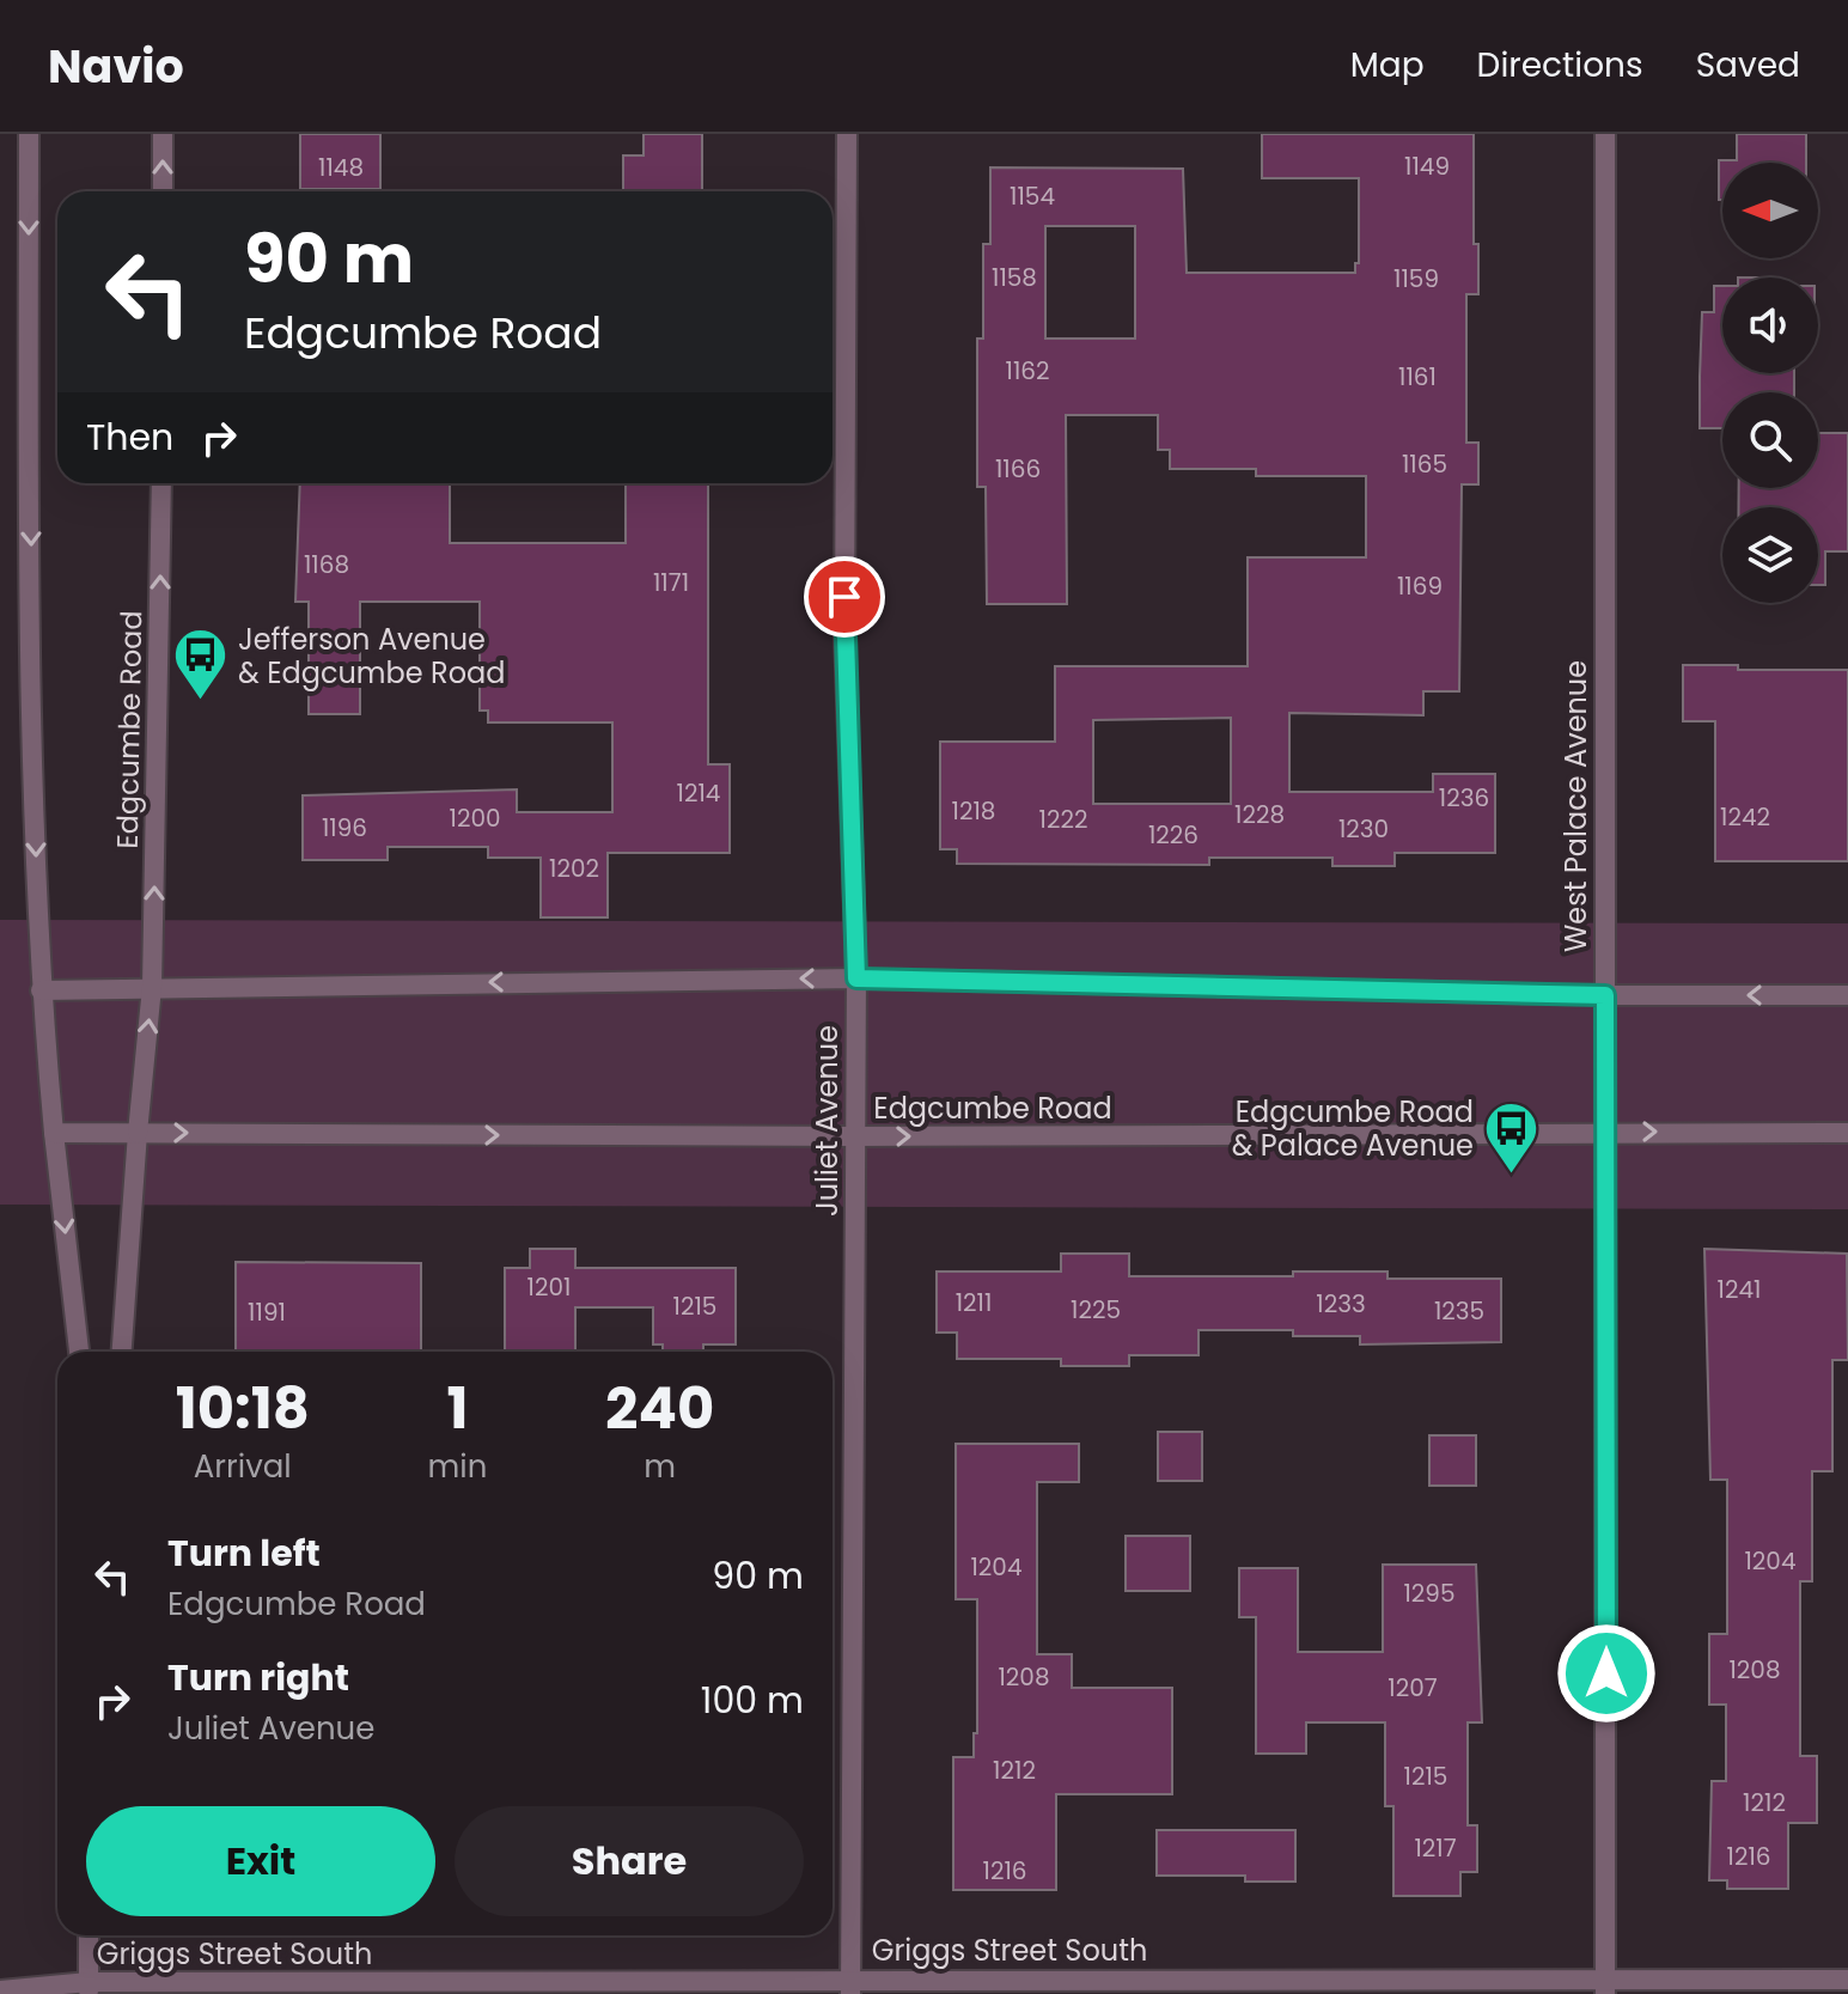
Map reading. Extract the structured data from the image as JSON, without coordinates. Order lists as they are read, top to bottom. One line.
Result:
{"streets":{"street":["Edgcumbe Road","West Palace Avenue","Juliet Avenue","Griggs Street South"]},"crossings":[["Edgcumbe Road","West Palace Avenue"],["Edgcumbe Road","Juliet Avenue"],["West Palace Avenue","Griggs Street South"],["Juliet Avenue","Griggs Street South"]],"places":{"bus stop":["Jefferson Avenue & Edgcumbe Road","Edgcumbe Road & Palace Avenue"]},"house_numbers":["1149","1148","1154","1158","1159","1162","1161","1165","1166","1168","1171","1169","1214","1236","1218","1228","1242","1200","1222","1196","1230","1226","1202","1201","1241","1211","1233","1215","1225","1235","1191","1204","1204","1295","1208","1208","1207","1212","1215","1212","1217","1216","1216"],"north":"left","page":{"header":"Navio","nav":["Map","Directions","Saved"],"turn":["90 m","Edgcumbe Road"],"then":"Then","eta":["10:18","Arrival","1","min","240","m"],"list":[{"name":"Turn left","note":"Edgcumbe Road","value":"90 m"},{"name":"Turn right","note":"Juliet Avenue","value":"100 m"}],"buttons":["Exit","Share"]}}
